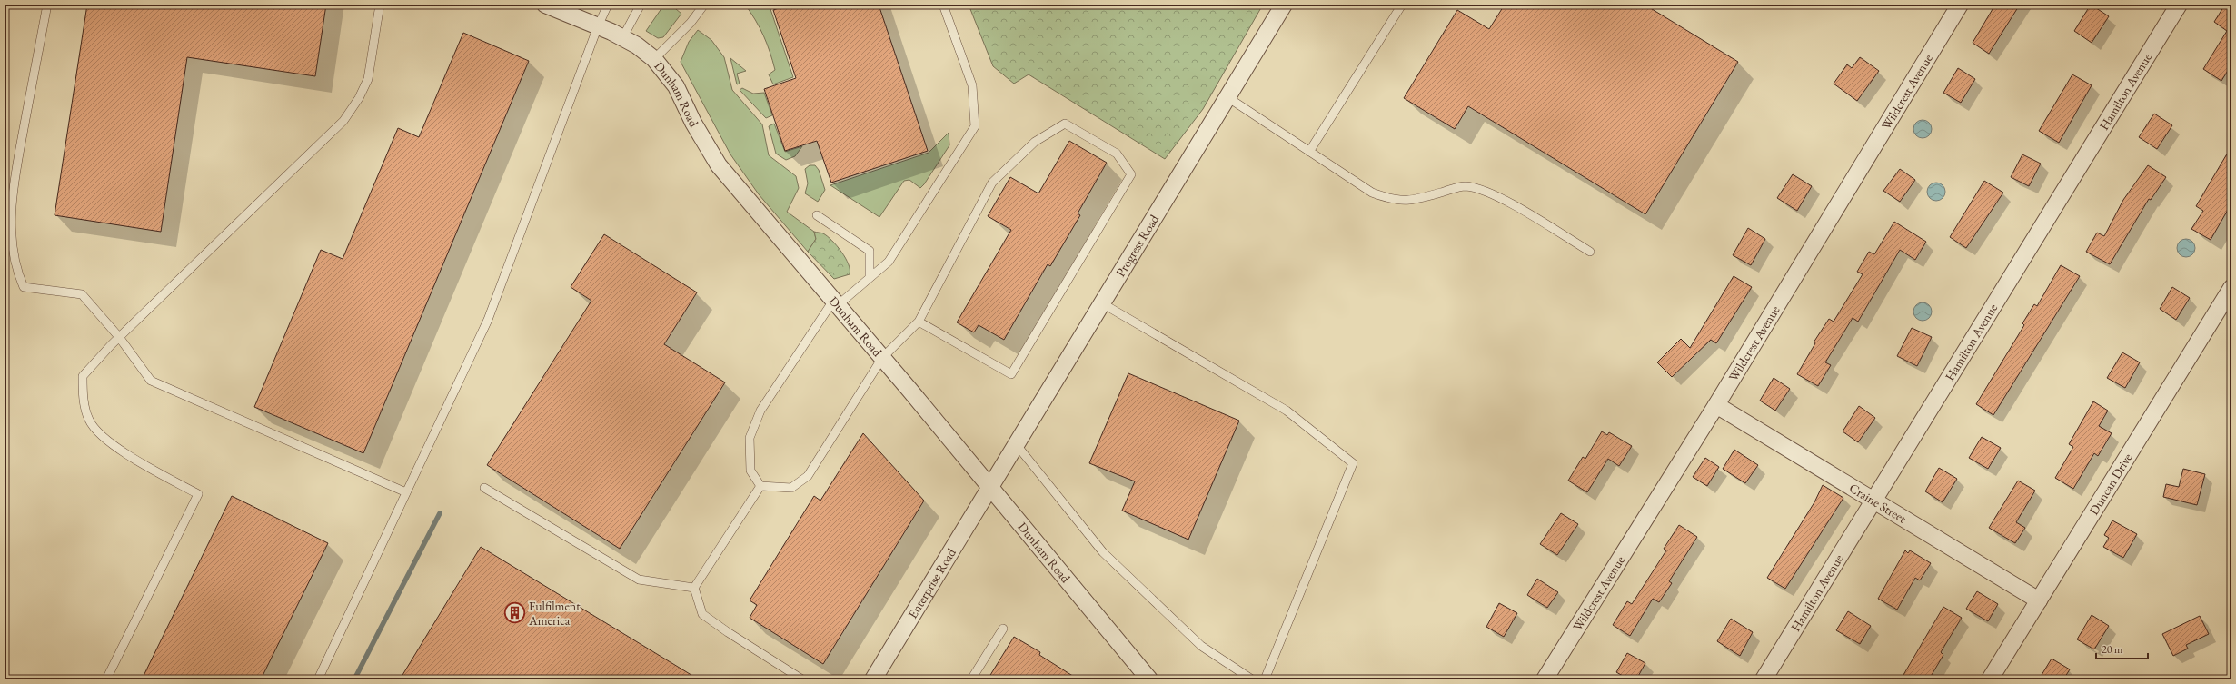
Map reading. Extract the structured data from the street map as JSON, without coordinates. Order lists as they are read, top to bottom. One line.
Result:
{"streets":{"street":["Hamilton Avenue","Wildcrest Avenue","Dunham Road","Progress Road","Duncan Drive","Craine Street","Enterprise Road"]},"crossings":[["Hamilton Avenue","Craine Street"],["Wildcrest Avenue","Craine Street"],["Dunham Road","Progress Road"],["Dunham Road","Enterprise Road"],["Progress Road","Enterprise Road"],["Duncan Drive","Craine Street"]],"places":{"building":["Fulfilment America"]},"scale_bar":"20 m"}
